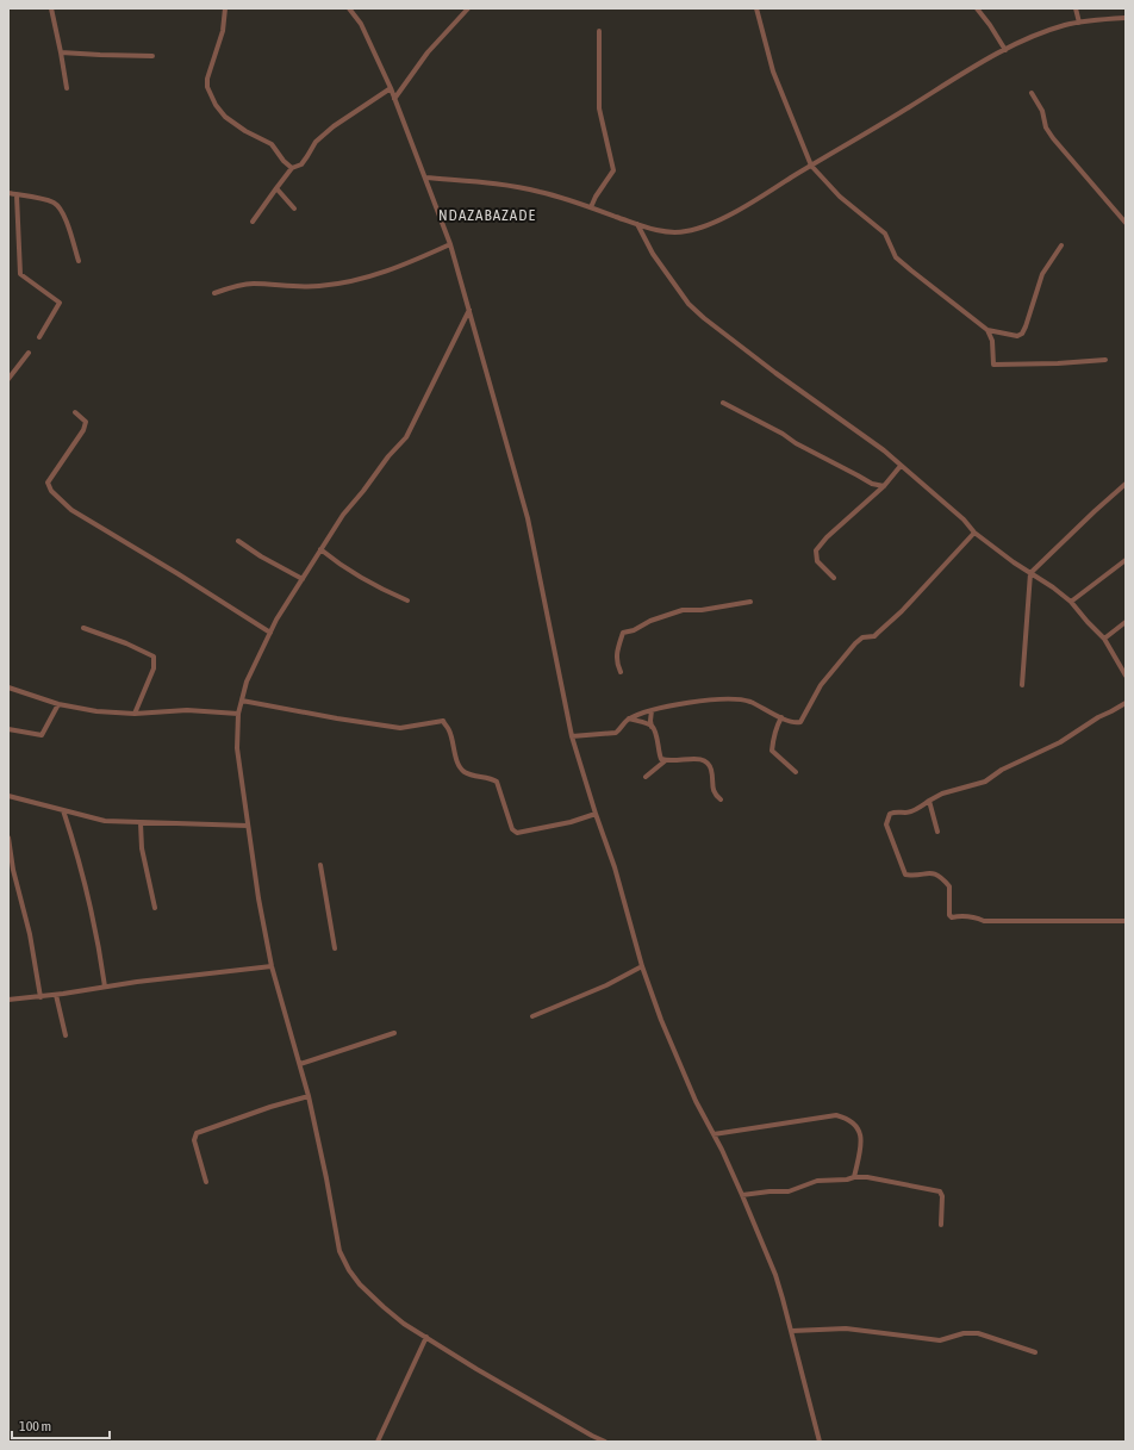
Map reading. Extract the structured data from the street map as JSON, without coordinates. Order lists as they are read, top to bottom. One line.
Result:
{"districts":["NDAZABAZADE"],"scale_bar":"100 m"}
